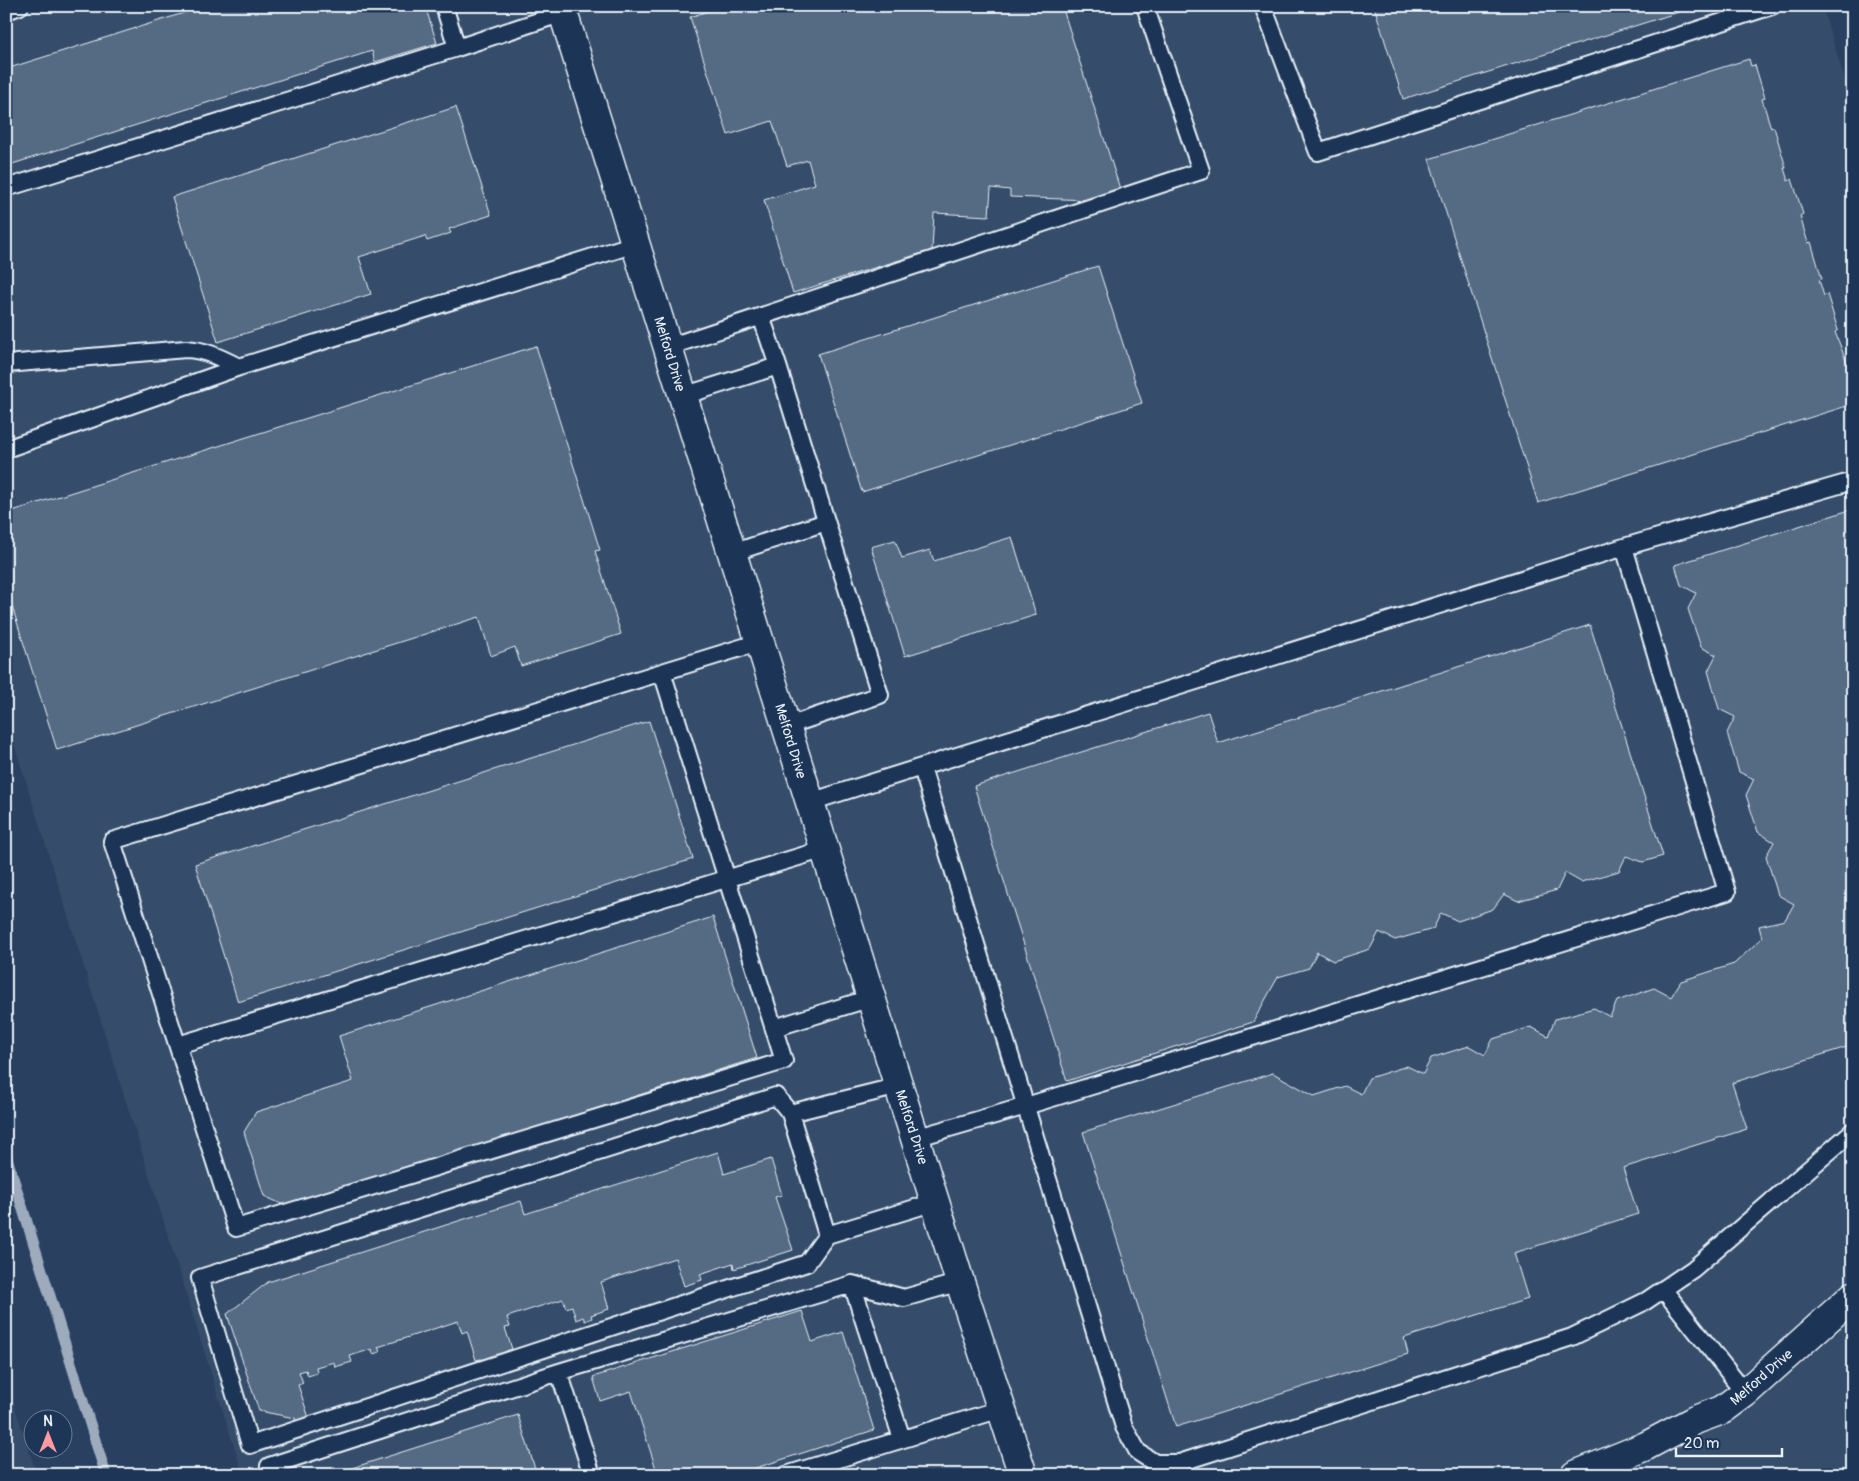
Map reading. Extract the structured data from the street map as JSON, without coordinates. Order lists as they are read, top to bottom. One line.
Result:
{"streets":{"street":["Melford Drive"]},"scale_bar":"20 m","north":"top"}
